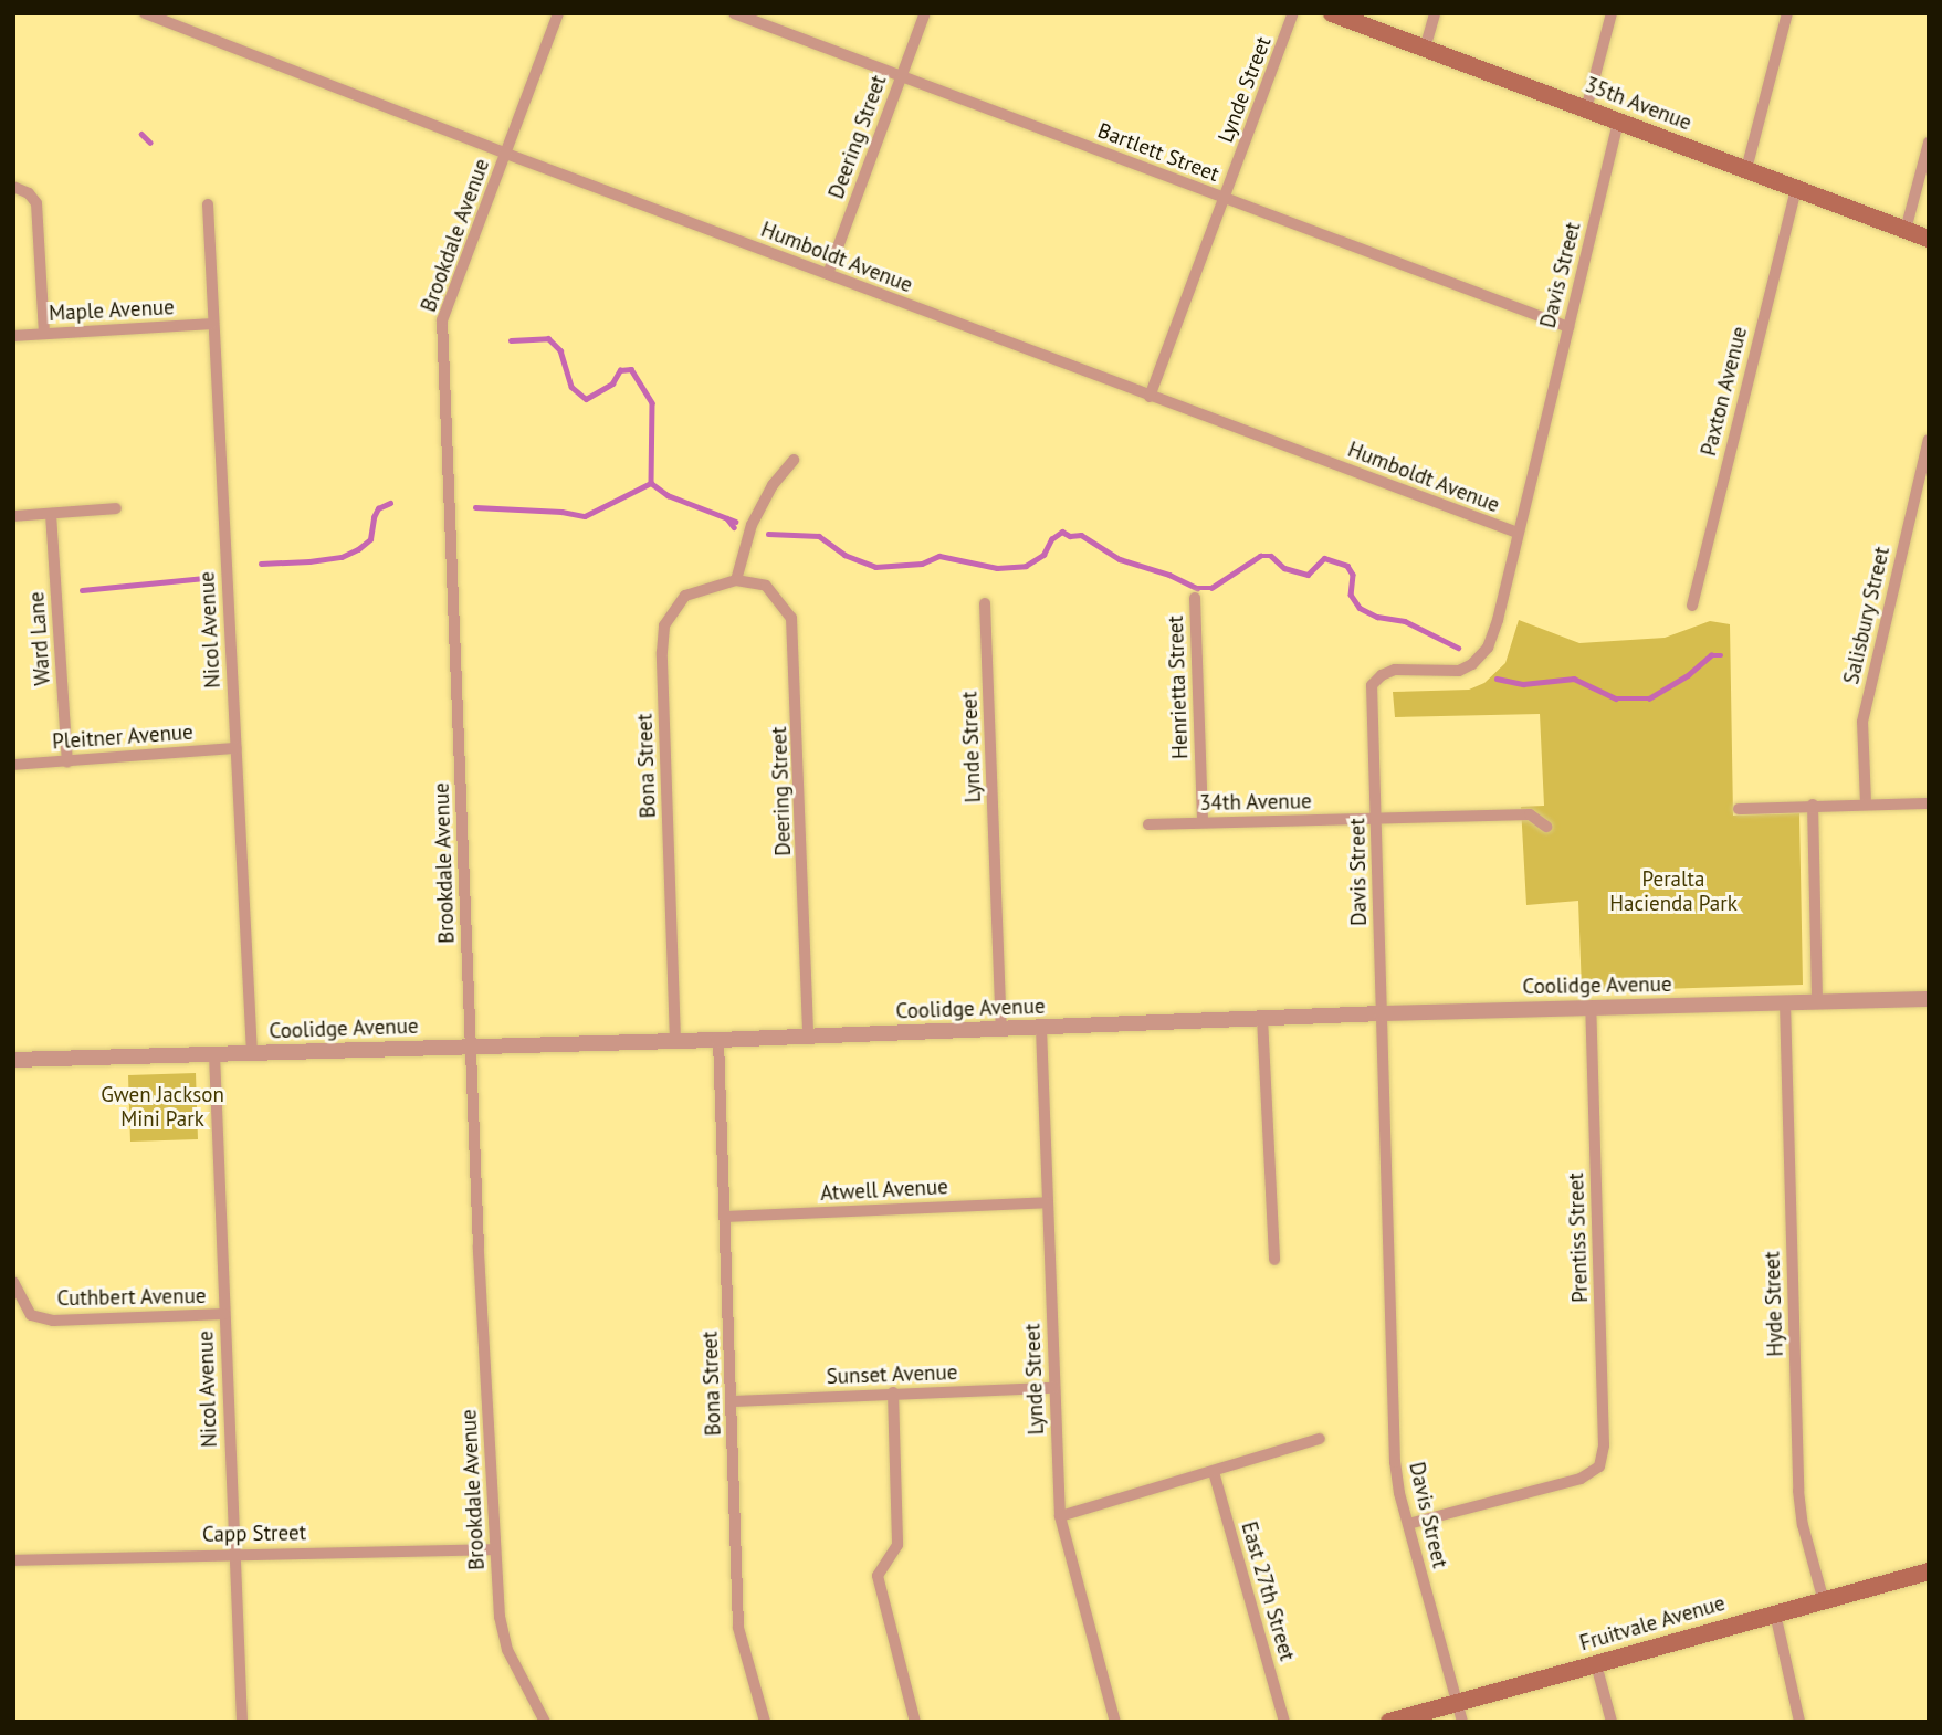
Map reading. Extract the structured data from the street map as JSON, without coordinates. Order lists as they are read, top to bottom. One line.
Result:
{"streets":{"main road":["35th Avenue","Fruitvale Avenue"],"street":["Lynde Street","Deering Street","Bartlett Street","Brookdale Avenue","Humboldt Avenue","Davis Street","Maple Avenue","Paxton Avenue","Salisbury Street","Nicol Avenue","Ward Lane","Henrietta Street","Pleitner Avenue","Bona Street","34th Avenue","Coolidge Avenue","Atwell Avenue","Prentiss Street","Cuthbert Avenue","Hyde Street","Sunset Avenue","Capp Street","East 27th Street"]},"crossings":[["Lynde Street","Bartlett Street"],["Lynde Street","Humboldt Avenue"],["Lynde Street","Coolidge Avenue"],["Lynde Street","Atwell Avenue"],["Lynde Street","Sunset Avenue"],["35th Avenue","Davis Street"],["35th Avenue","Paxton Avenue"],["Deering Street","Bartlett Street"],["Deering Street","Humboldt Avenue"],["Deering Street","Bona Street"],["Deering Street","Coolidge Avenue"],["Bartlett Street","Davis Street"],["Brookdale Avenue","Humboldt Avenue"],["Brookdale Avenue","Coolidge Avenue"],["Brookdale Avenue","Capp Street"],["Humboldt Avenue","Davis Street"],["Davis Street","34th Avenue"],["Davis Street","Coolidge Avenue"],["Davis Street","Prentiss Street"],["Davis Street","Fruitvale Avenue"],["Maple Avenue","Nicol Avenue"],["Nicol Avenue","Pleitner Avenue"],["Nicol Avenue","Coolidge Avenue"],["Nicol Avenue","Cuthbert Avenue"],["Nicol Avenue","Capp Street"],["Ward Lane","Pleitner Avenue"],["Henrietta Street","34th Avenue"],["Bona Street","Coolidge Avenue"],["Bona Street","Atwell Avenue"],["Bona Street","Sunset Avenue"],["Coolidge Avenue","Prentiss Street"],["Coolidge Avenue","Hyde Street"],["Hyde Street","Fruitvale Avenue"]],"parks":["Peralta Hacienda Park","Gwen Jackson Mini Park"]}
